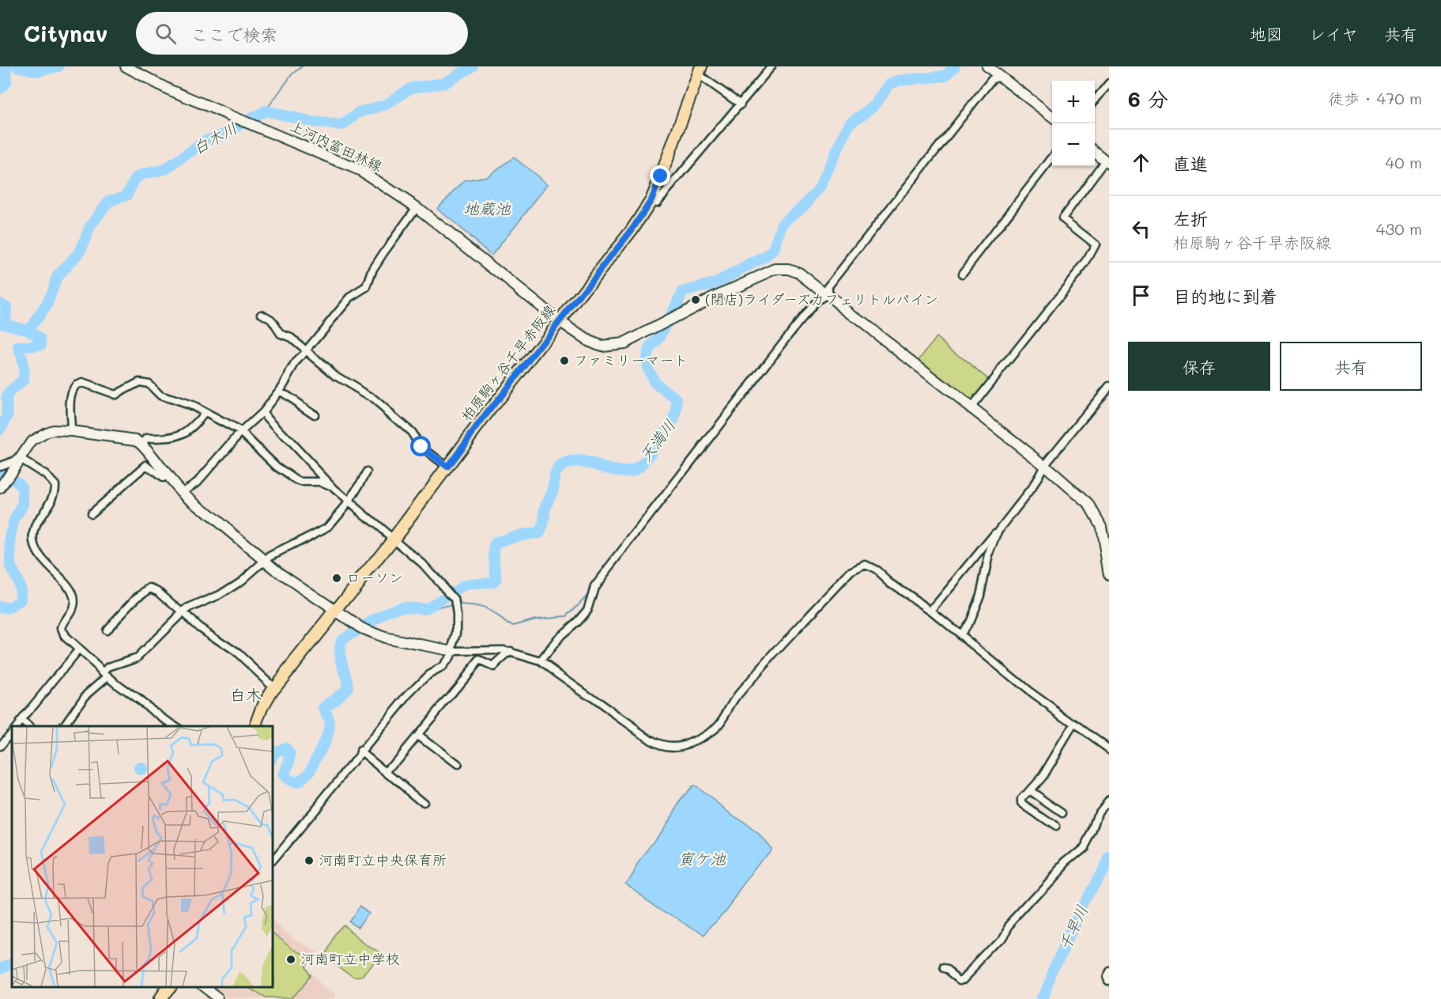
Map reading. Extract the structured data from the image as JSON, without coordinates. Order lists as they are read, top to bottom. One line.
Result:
{"streets":{"main road":["柏原駒ヶ谷千早赤阪線"],"street":["上河内富田林線"]},"crossings":[["上河内富田林線","柏原駒ヶ谷千早赤阪線"]],"districts":["白木"],"water":["白木川","地蔵池","天満川","寅ケ池","千早川"],"places":["(閉店)ライダーズカフェリトルパイン","ファミリーマート","ローソン","河南町立中央保育所","河南町立中学校"],"page":{"header":"Citynav","search":"ここで検索","nav":["地図","レイヤ","共有"],"heading":["6 分","徒歩 · 470 m"],"map_buttons":["+","−"],"list":[["直進","40 m"],["左折","柏原駒ヶ谷千早赤阪線","430 m"],"目的地に到着"],"buttons":["保存","共有"]}}
